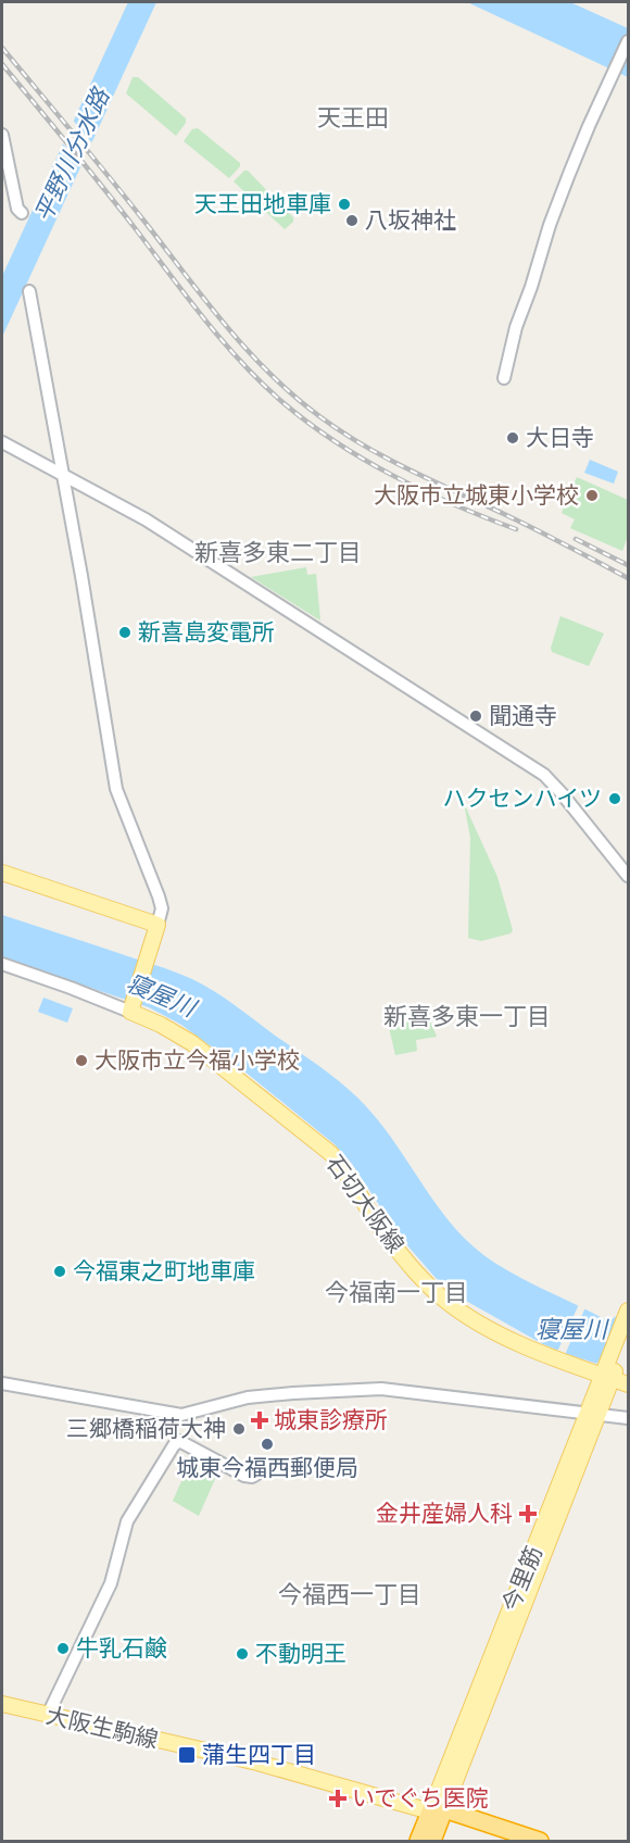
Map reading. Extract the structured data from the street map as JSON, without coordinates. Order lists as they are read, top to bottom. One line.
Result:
{"streets":{"main road":["石切大阪線","今里筋","大阪生駒線"]},"crossings":[["石切大阪線","今里筋"],["今里筋","大阪生駒線"]],"districts":["天王田","新喜多東二丁目","新喜多東一丁目","今福南一丁目","今福西一丁目"],"water":["平野川分水路","寝屋川"],"places":{"other":["天王田地車庫","八坂神社","大日寺","大阪市立城東小学校","新喜島変電所","聞通寺","ハクセンハイツ","大阪市立今福小学校","今福東之町地車庫","三郷橋稲荷大神","城東今福西郵便局","牛乳石鹸","不動明王"],"health":["城東診療所","金井産婦人科","いでぐち医院"],"transit":["蒲生四丁目"]}}
